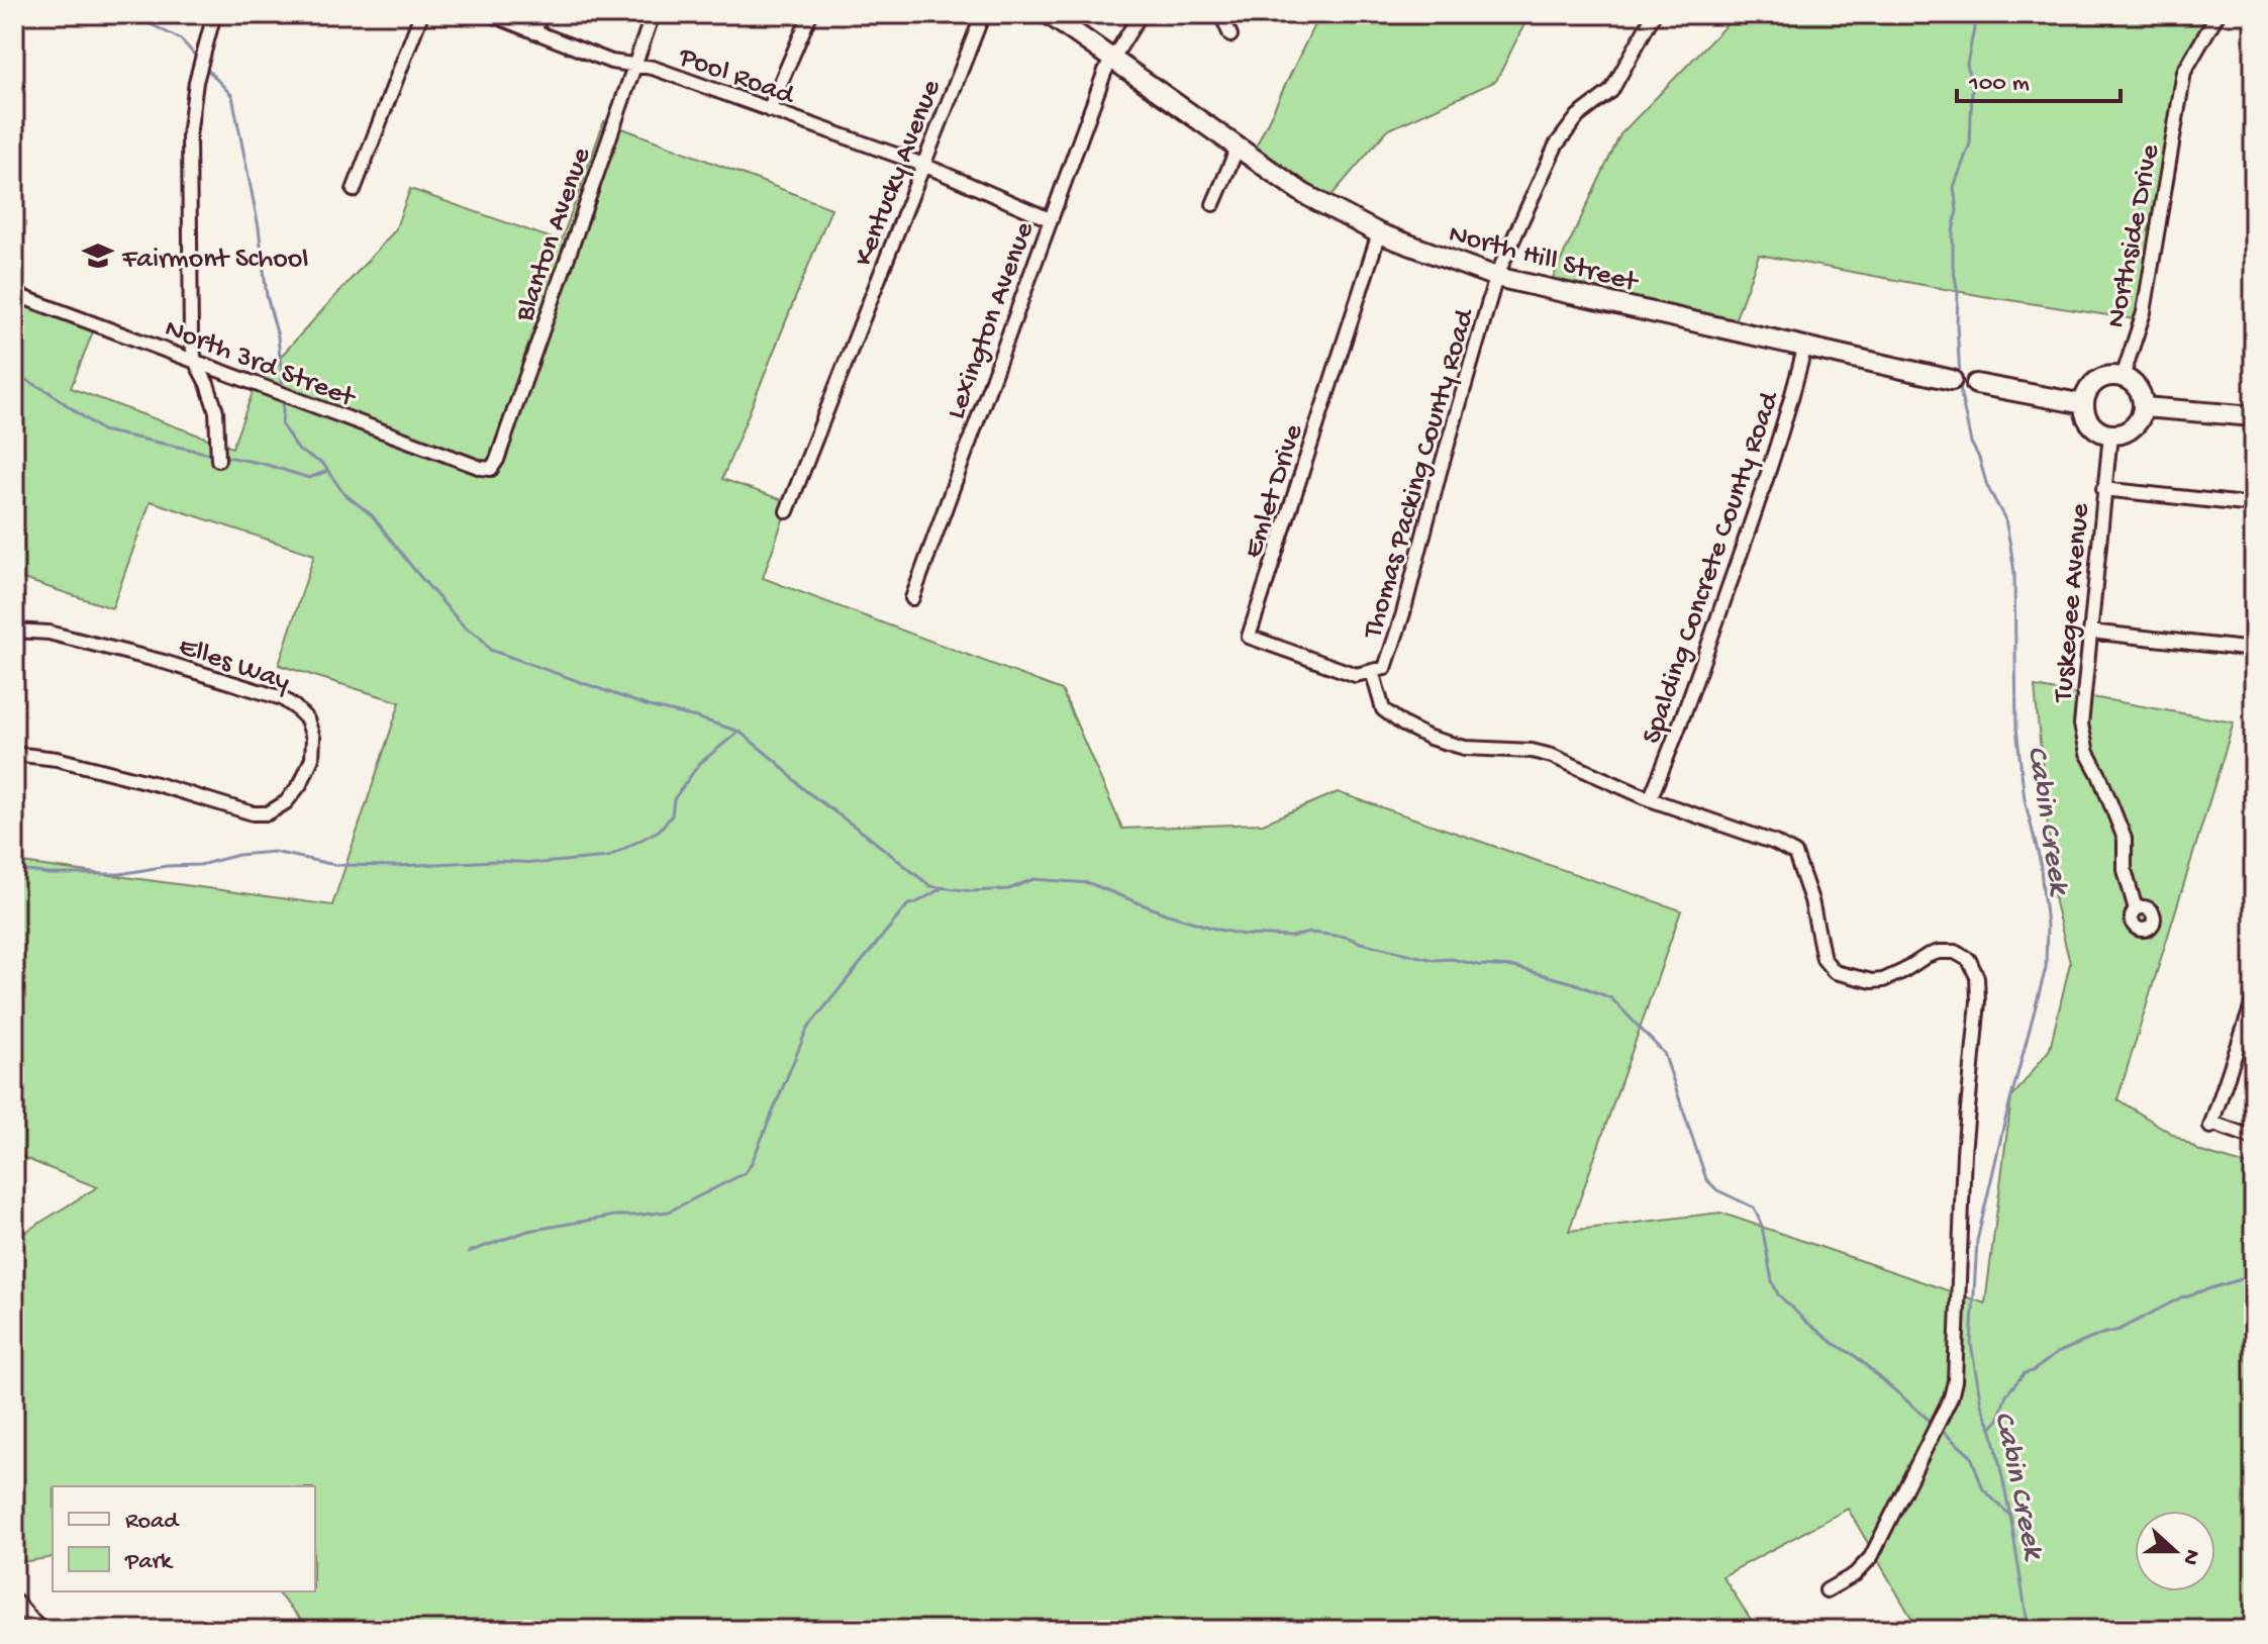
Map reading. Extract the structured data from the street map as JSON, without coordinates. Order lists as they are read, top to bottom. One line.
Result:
{"streets":{"street":["Pool Road","Kentucky Avenue","Blanton Avenue","Northside Drive","North Hill Street","Lexington Avenue","North 3rd Street","Thomas Packing County Road","Emlet Drive","Spalding Concrete County Road","Tuskegee Avenue","Elles Way"]},"crossings":[["Pool Road","Kentucky Avenue"],["Pool Road","Blanton Avenue"],["Pool Road","Lexington Avenue"],["Blanton Avenue","North 3rd Street"],["Northside Drive","North Hill Street"],["Northside Drive","Tuskegee Avenue"],["North Hill Street","Lexington Avenue"],["North Hill Street","Thomas Packing County Road"],["North Hill Street","Emlet Drive"],["North Hill Street","Spalding Concrete County Road"],["North Hill Street","Tuskegee Avenue"],["Thomas Packing County Road","Emlet Drive"]],"water":["Cabin Creek"],"places":{"school or university":["Fairmont School"]},"legend":["Road","Park"],"scale_bar":"100 m","north":"right"}
